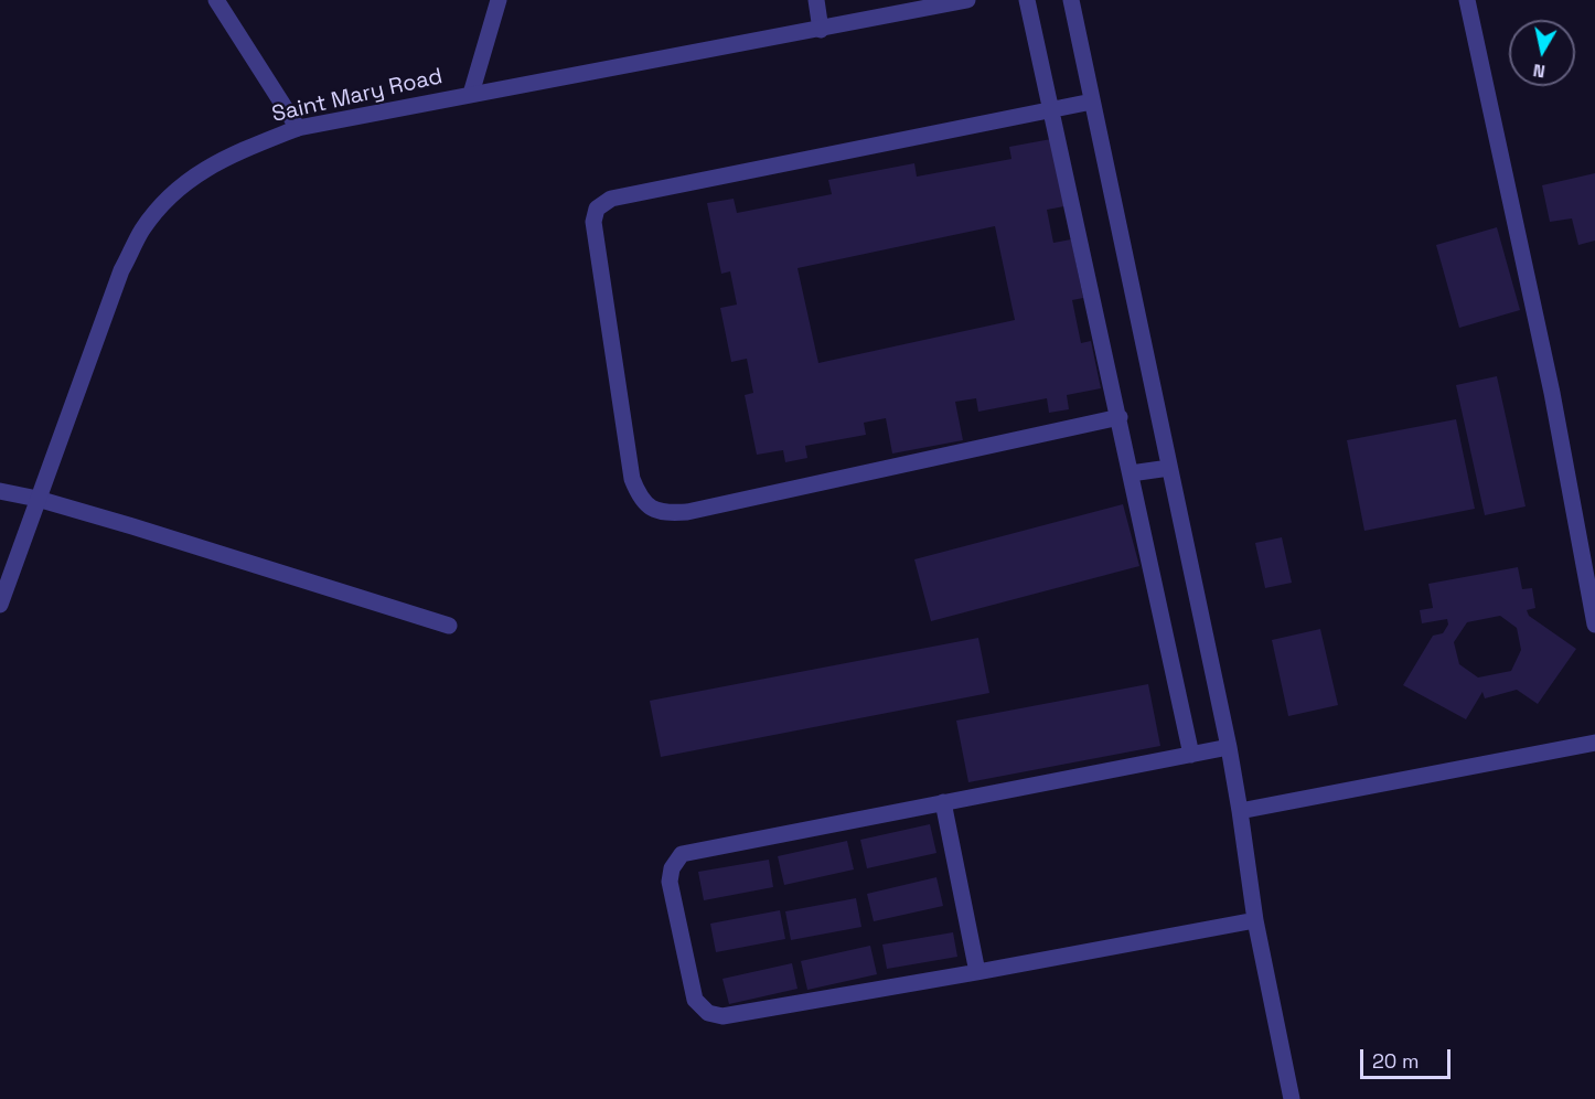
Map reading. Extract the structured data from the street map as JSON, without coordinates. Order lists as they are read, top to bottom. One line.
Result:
{"streets":{"street":["Saint Mary Road"]},"scale_bar":"20 m","north":"bottom"}
